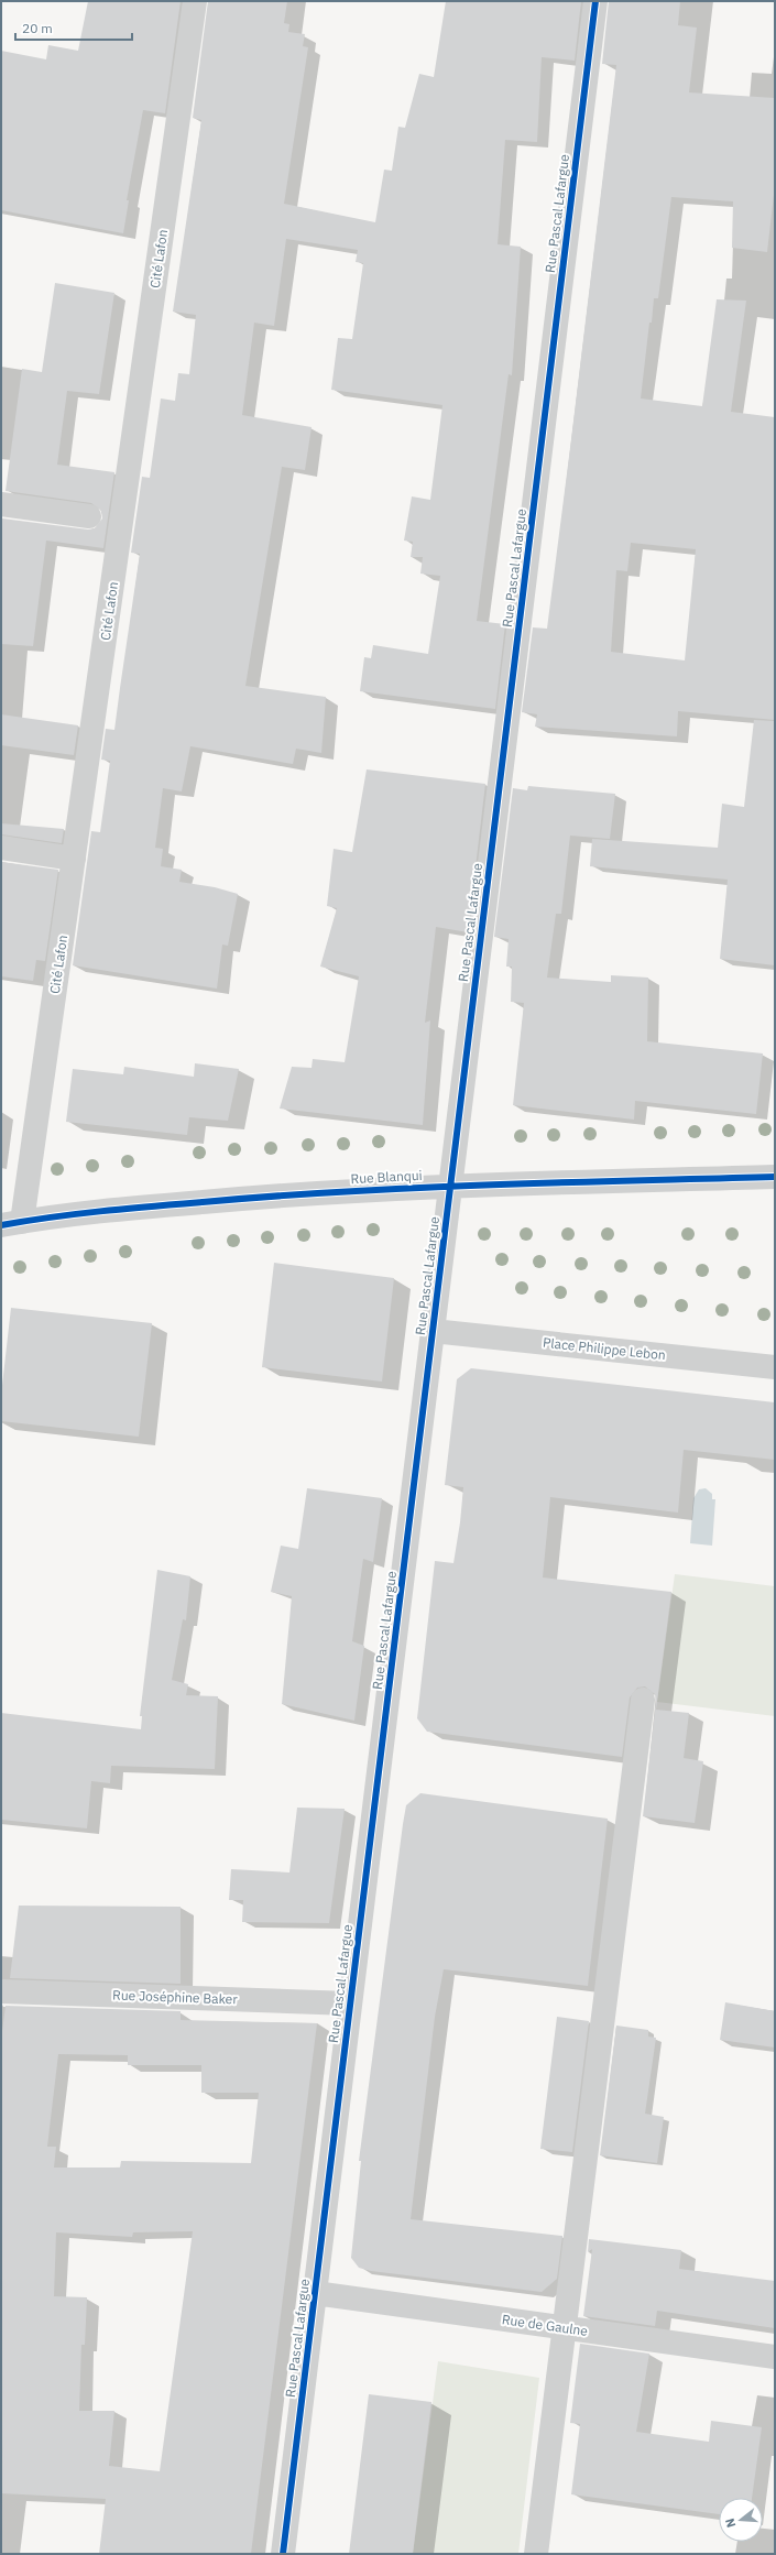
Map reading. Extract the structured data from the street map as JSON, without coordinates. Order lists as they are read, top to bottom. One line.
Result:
{"streets":{"street":["Rue Pascal Lafargue","Cité Lafon","Rue Blanqui","Place Philippe Lebon","Rue Joséphine Baker","Rue de Gaulne"]},"crossings":[["Rue Pascal Lafargue","Rue Blanqui"],["Rue Pascal Lafargue","Place Philippe Lebon"],["Rue Pascal Lafargue","Rue Joséphine Baker"],["Rue Pascal Lafargue","Rue de Gaulne"],["Cité Lafon","Rue Blanqui"]],"scale_bar":"20 m","north":"left"}
